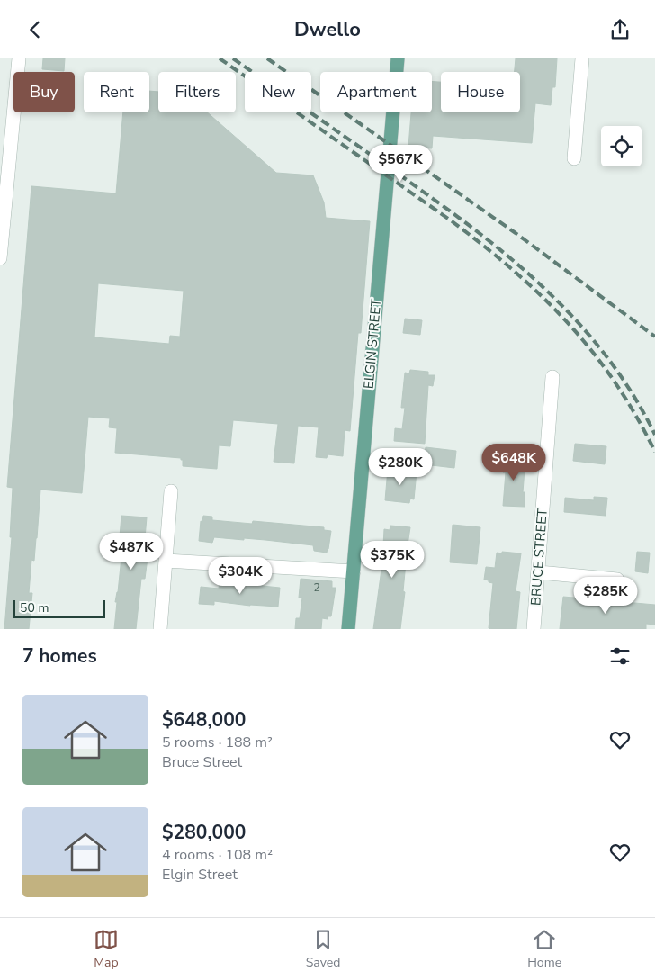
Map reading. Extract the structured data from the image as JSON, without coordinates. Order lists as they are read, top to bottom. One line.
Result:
{"streets":{"main road":["ELGIN STREET"],"street":["BRUCE STREET"]},"house_numbers":["2"],"scale_bar":"50 m","page":{"header":"Dwello","chip":["Buy","Rent","Filters","New","Apartment","House"],"price":["$567K","$648K","$280K","$487K","$375K","$304K","$285K"],"scale":"50 m","heading":"7 homes","list":[{"name":"$648,000","note":"5 rooms · 188 m² · Bruce Street"},{"name":"$280,000","note":"4 rooms · 108 m² · Elgin Street"}],"tabs":["Map","Saved","Home"]}}
